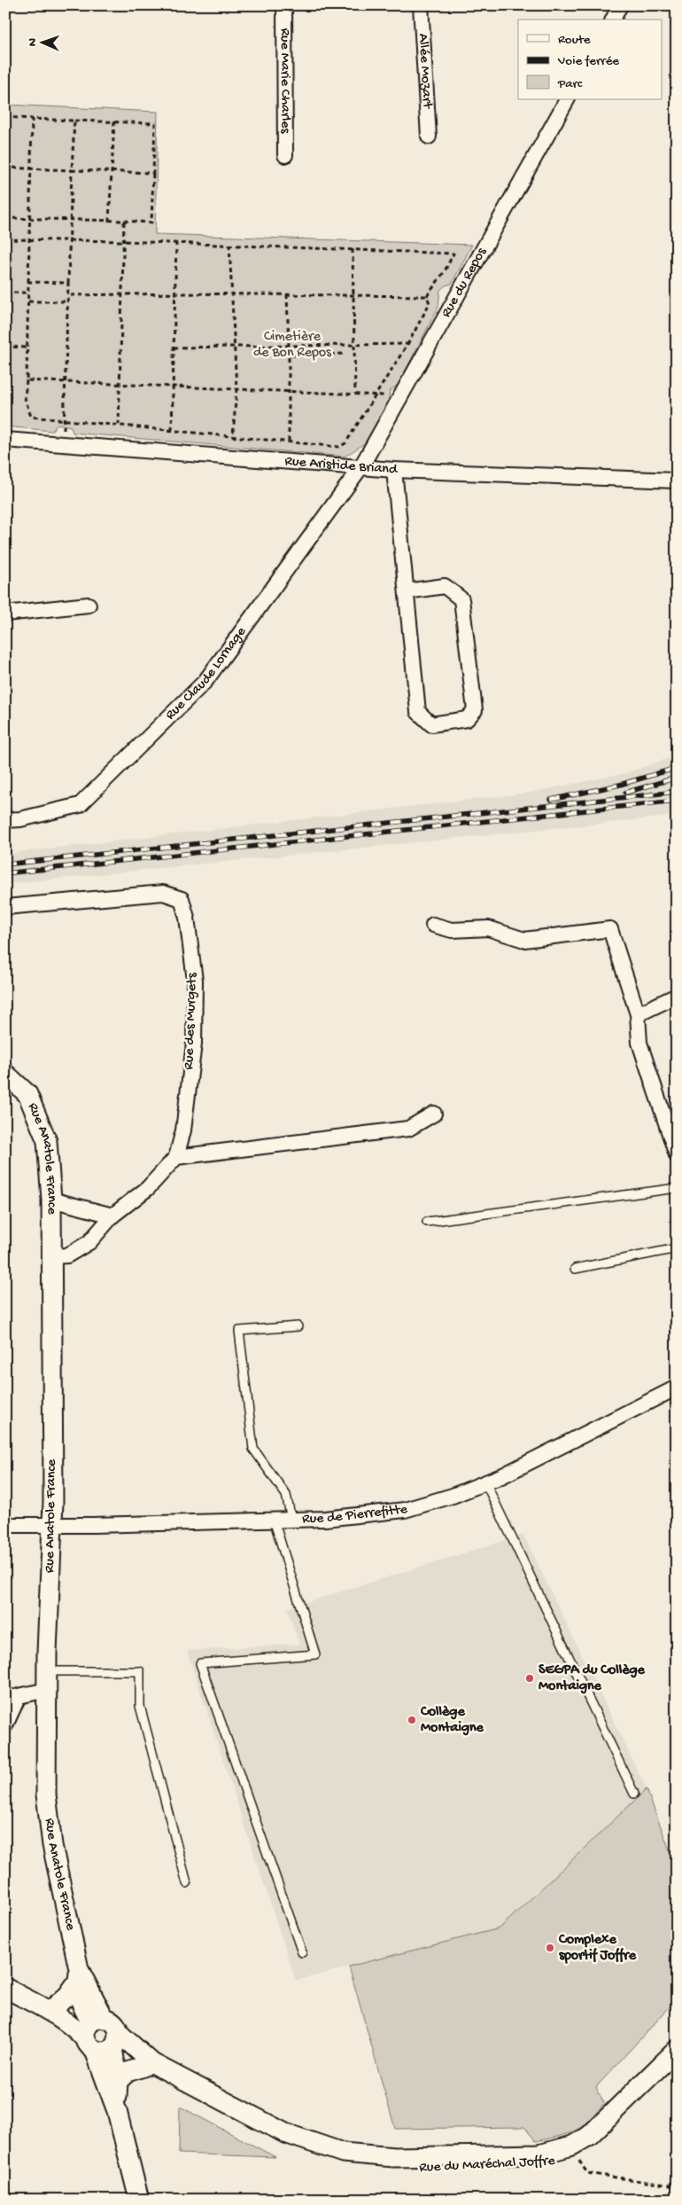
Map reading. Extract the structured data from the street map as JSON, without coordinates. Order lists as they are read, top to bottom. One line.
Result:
{"streets":{"street":["Allée Mozart","Rue Marie Charles","Rue du Repos","Rue Aristide Briand","Rue Claude Lornage","Rue des Murgets","Rue Anatole France","Rue de Pierrefitte","Rue du Maréchal Joffre"]},"crossings":[["Rue du Repos","Rue Aristide Briand"],["Rue du Repos","Rue Claude Lornage"],["Rue Aristide Briand","Rue Claude Lornage"],["Rue des Murgets","Rue Anatole France"],["Rue Anatole France","Rue de Pierrefitte"],["Rue Anatole France","Rue du Maréchal Joffre"]],"parks":["Cimetière de Bon Repos"],"places":["SEGPA du Collège Montaigne","Collège Montaigne","Complexe sportif Joffre"],"legend":["Route","Voie ferrée","Parc"],"north":"left"}
